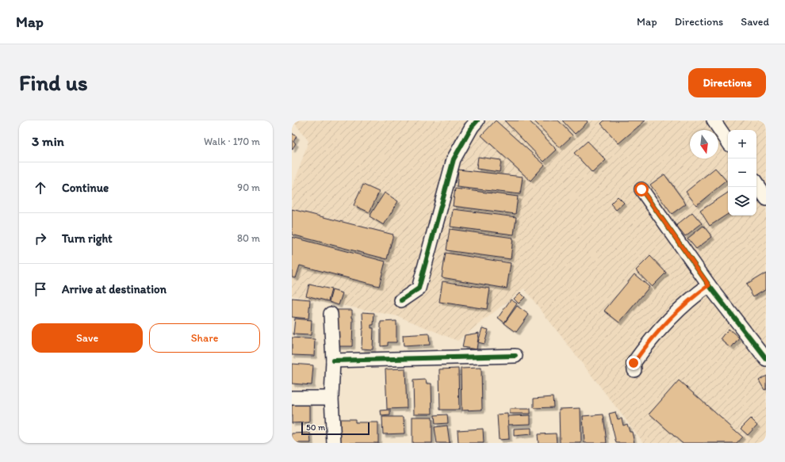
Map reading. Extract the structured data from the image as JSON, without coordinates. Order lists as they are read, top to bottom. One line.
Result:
{"scale_bar":"50 m","north":"bottom","page":{"header":"Map","nav":["Map","Directions","Saved"],"buttons":["Directions",["Save","Share"]],"title":"Find us","heading":["3 min","Walk · 170 m"],"map_buttons":["+","−"],"list":[["Continue","90 m"],["Turn right","80 m"],"Arrive at destination"],"scale":"50 m"}}
